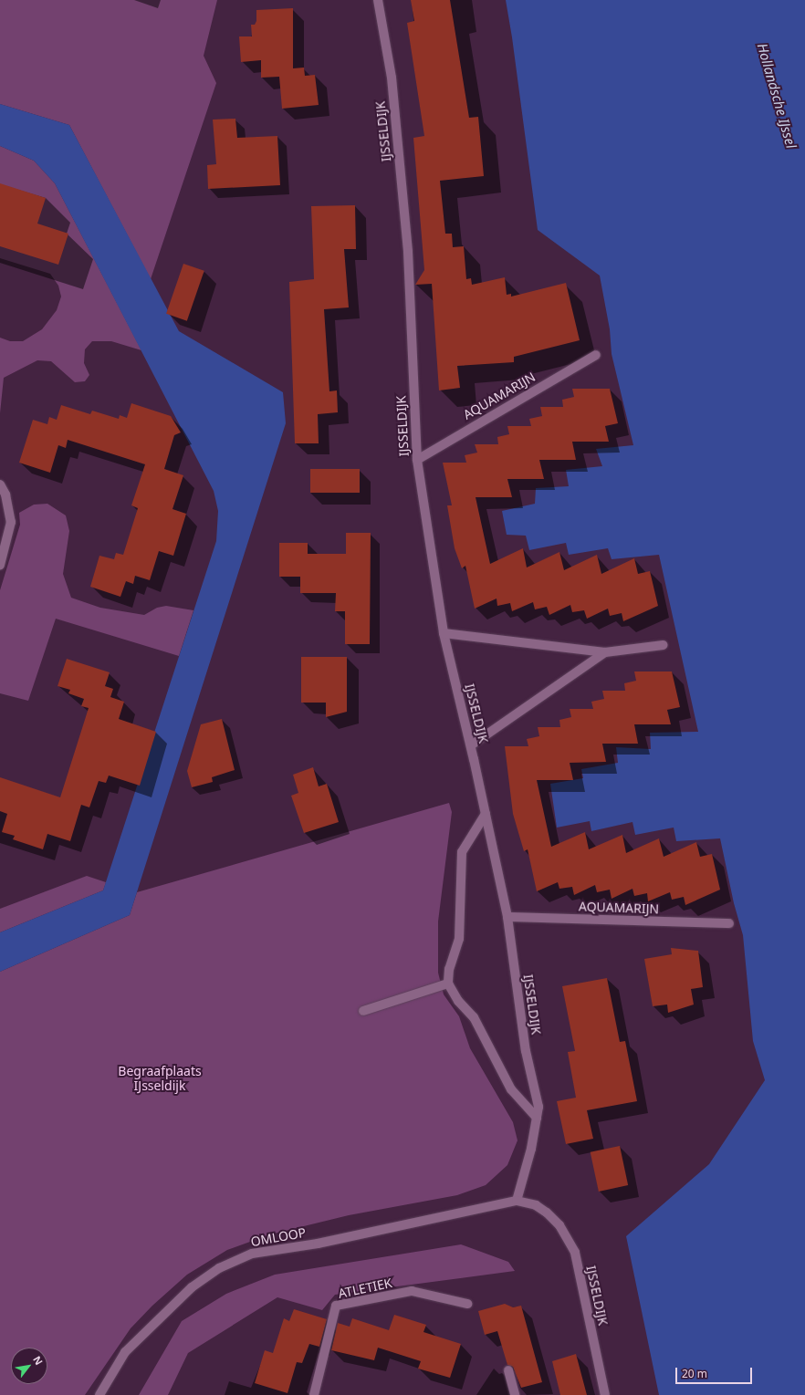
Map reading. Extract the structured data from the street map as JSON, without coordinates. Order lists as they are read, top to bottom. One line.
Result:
{"streets":{"street":["IJSSELDIJK","AQUAMARIJN","OMLOOP","ATLETIEK"]},"crossings":[["IJSSELDIJK","AQUAMARIJN"],["IJSSELDIJK","OMLOOP"]],"water":["Hollandsche IJssel"],"parks":["Begraafplaats IJsseldijk"],"scale_bar":"20 m","north":"top right"}
